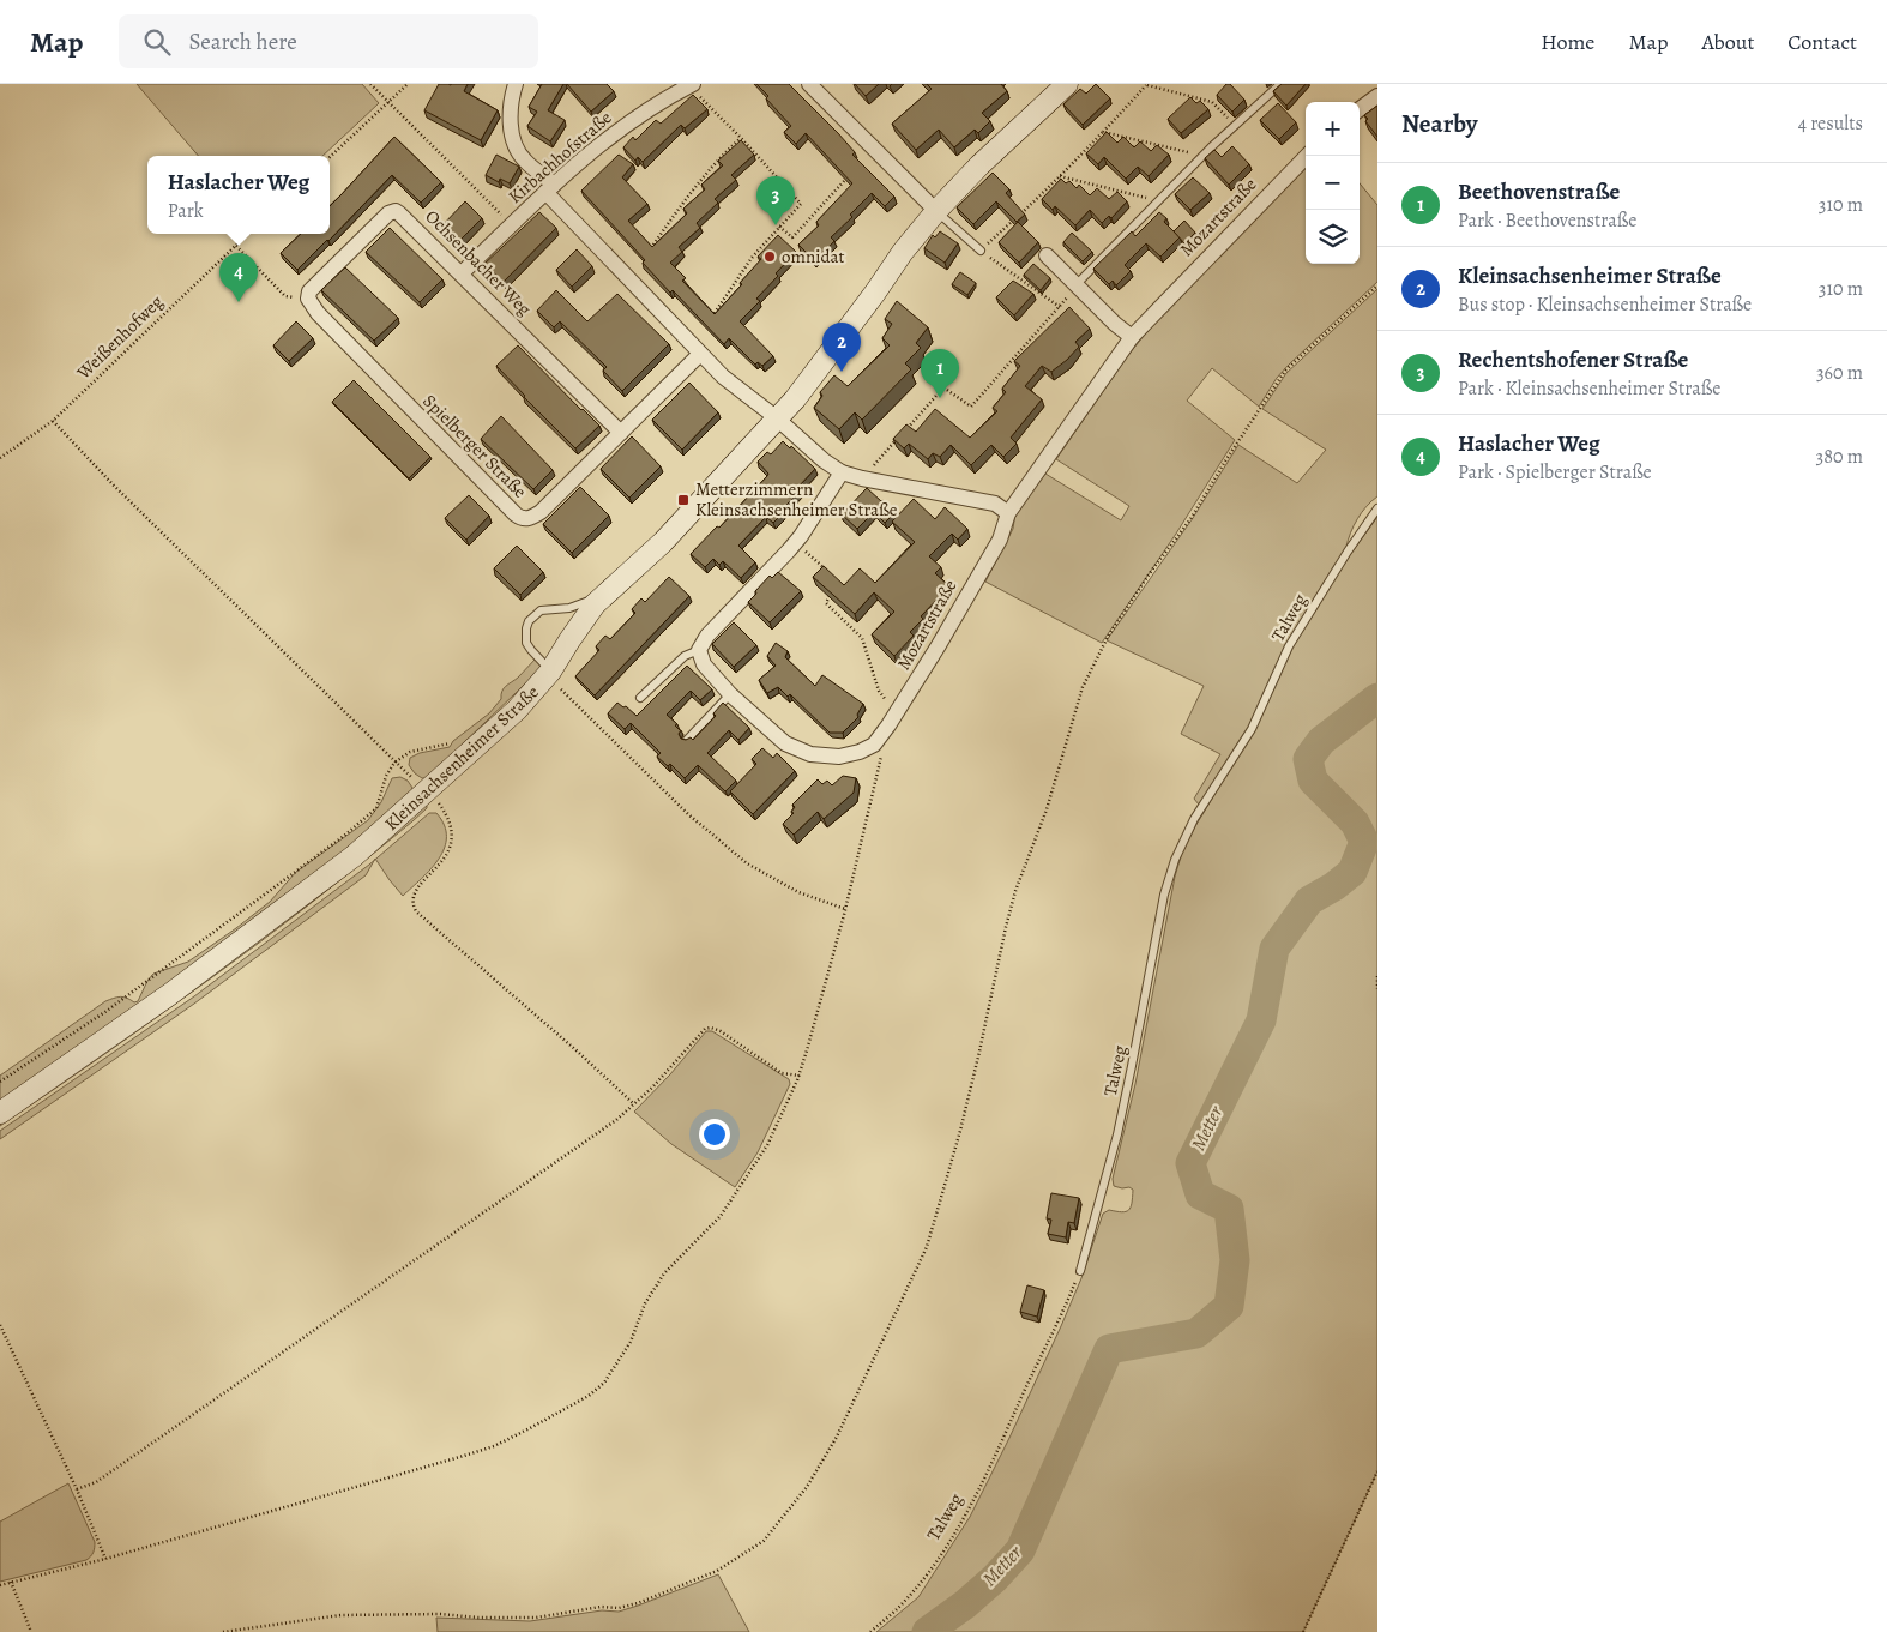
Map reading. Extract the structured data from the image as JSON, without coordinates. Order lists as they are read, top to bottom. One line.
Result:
{"streets":{"main road":["Kleinsachsenheimer Straße"],"street":["Kirbachhofstraße","Mozartstraße","Ochsenbacher Weg","Spielberger Straße"],"lane":["Talweg"],"path":["Weißenhofweg"]},"crossings":[["Kirbachhofstraße","Ochsenbacher Weg"],["Ochsenbacher Weg","Spielberger Straße"]],"water":["Metter"],"places":{"other":["omnidat"],"transit":["Metterzimmern Kleinsachsenheimer Straße"]},"page":{"header":"Map","search":"Search here","nav":["Home","Map","About","Contact"],"heading":["Nearby","4 results"],"map_buttons":["+","−"],"popup":["Haslacher Weg","Park"],"list":[{"mark":"1","name":"Beethovenstraße","note":"Park · Beethovenstraße","value":"310 m"},{"mark":"2","name":"Kleinsachsenheimer Straße","note":"Bus stop · Kleinsachsenheimer Straße","value":"310 m"},{"mark":"3","name":"Rechentshofener Straße","note":"Park · Kleinsachsenheimer Straße","value":"360 m"},{"mark":"4","name":"Haslacher Weg","note":"Park · Spielberger Straße","value":"380 m"}],"pins":["3","4","2","1"]}}
